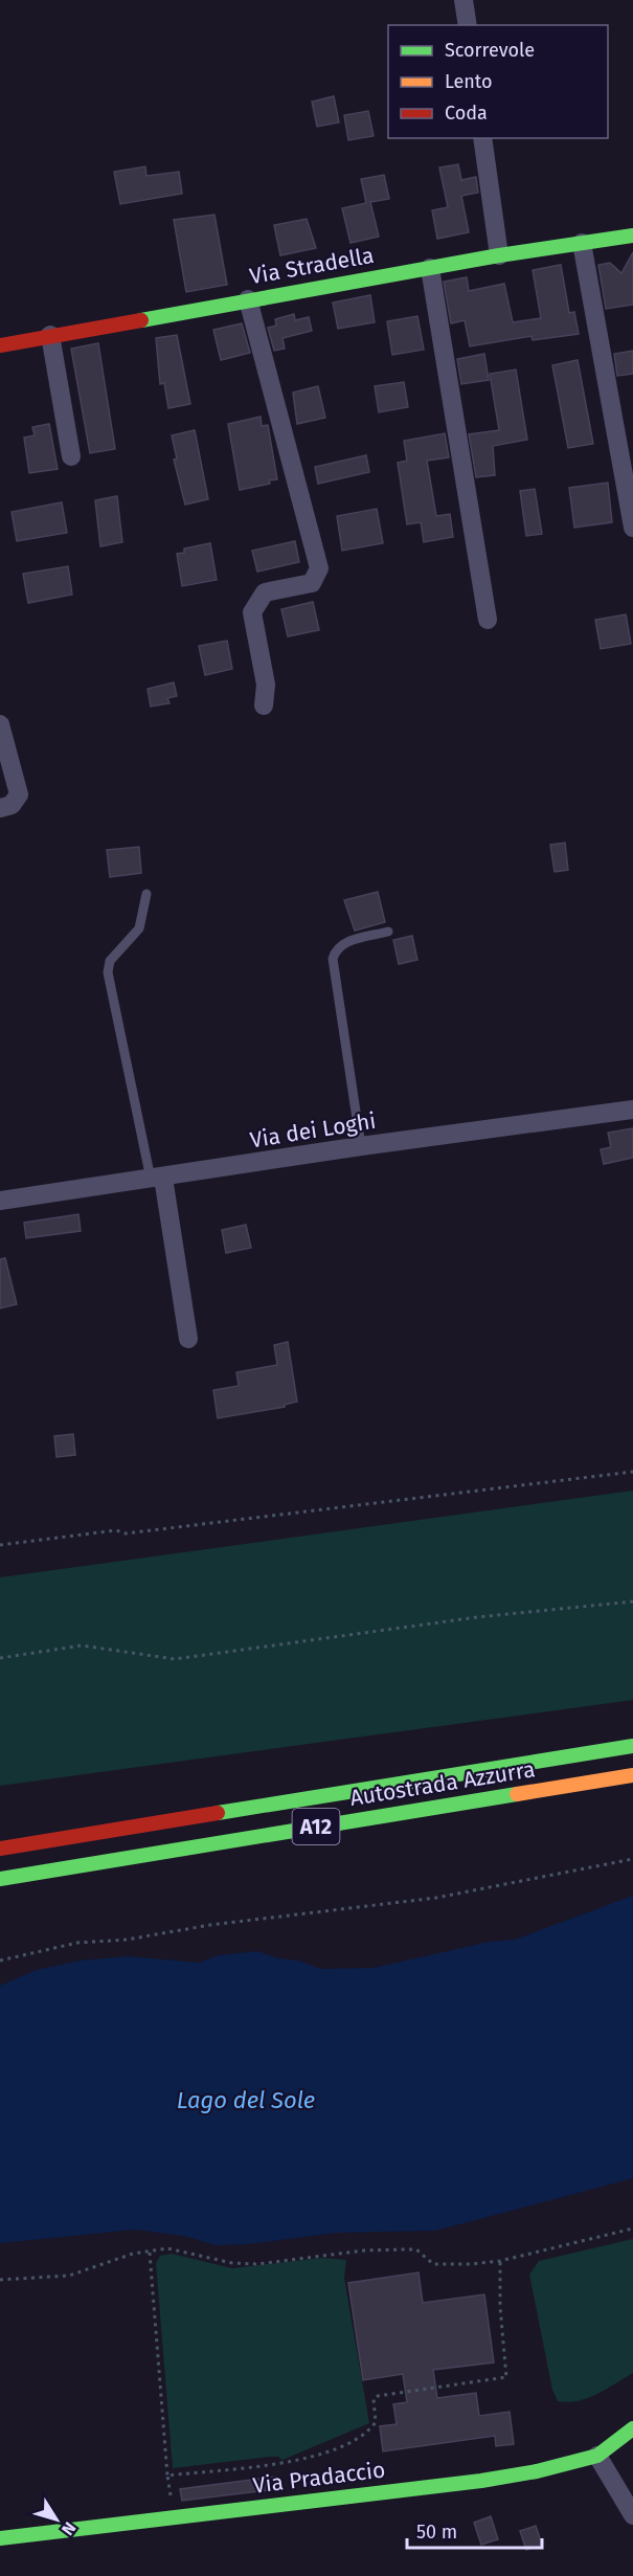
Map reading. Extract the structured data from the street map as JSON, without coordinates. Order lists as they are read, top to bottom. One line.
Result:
{"streets":{"main road":["Via Stradella","Autostrada Azzurra","A12","Via Pradaccio"],"street":["Via dei Loghi"]},"water":["Lago del Sole"],"legend":["Scorrevole","Lento","Coda"],"scale_bar":"50 m","north":"bottom right"}
